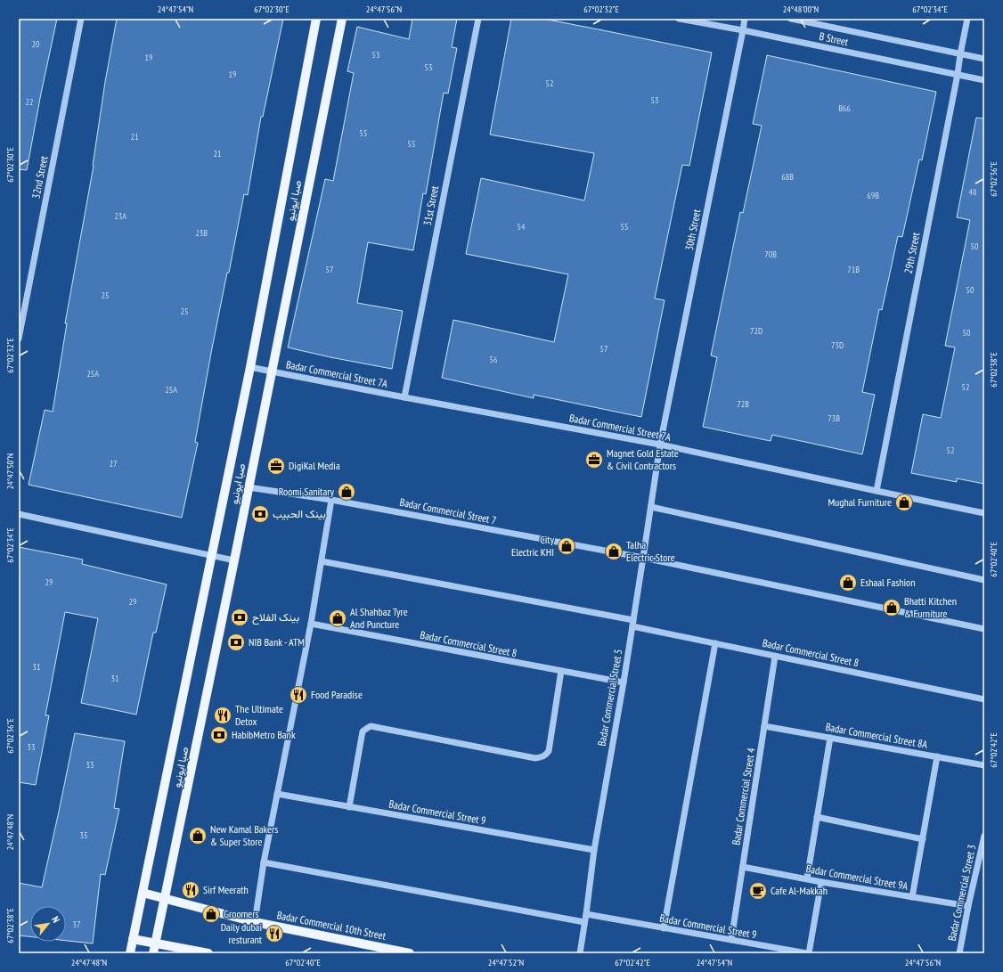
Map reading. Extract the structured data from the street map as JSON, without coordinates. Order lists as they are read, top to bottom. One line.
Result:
{"streets":{"main road":["صبا ایونیو","Badar Commercial 10th Street"],"street":["B Street","32nd Street","31st Street","30th Street","29th Street","Badar Commercial Street 7A","Badar Commercial Street 7","Badar Commercial Street 8","Badar Commercial Street 5","Badar Commercial Street 8A","Badar Commercial Street 4","Badar Commercial Street 9","Badar Commercial Street 9A","Badar Commercial Street 3"]},"crossings":[["B Street","30th Street"],["B Street","29th Street"],["صبا ایونیو","Badar Commercial Street 7A"],["صبا ایونیو","Badar Commercial Street 7"],["صبا ایونیو","Badar Commercial 10th Street"],["31st Street","Badar Commercial Street 7A"],["30th Street","Badar Commercial Street 7A"],["30th Street","Badar Commercial Street 5"],["29th Street","Badar Commercial Street 7A"],["Badar Commercial Street 7A","Badar Commercial Street 5"],["Badar Commercial Street 7","Badar Commercial Street 5"],["Badar Commercial Street 8","Badar Commercial Street 5"],["Badar Commercial Street 8","Badar Commercial Street 4"],["Badar Commercial Street 5","Badar Commercial Street 9"],["Badar Commercial Street 8A","Badar Commercial Street 4"],["Badar Commercial Street 4","Badar Commercial Street 9"],["Badar Commercial Street 4","Badar Commercial Street 9A"],["Badar Commercial Street 9A","Badar Commercial Street 3"]],"places":{"office":["Magnet Gold Estate & Civil Contractors","DigiKal Media"],"shop":["Roomi Sanitary","Mughal Furniture","City Electric KHI","Talha Electric Store","Eshaal Fashion","Bhatti Kitchen & Furniture","Al Shahbaz Tyre And Puncture","New Kamal Bakers & Super Store","Groomers"],"bank":["بينک الحبيب","بینک الفلاح","NIB Bank - ATM","HabibMetro Bank"],"restaurant":["Food Paradise","The Ultimate Detox","Sirf Meerath","Daily dubai resturant"],"cafe":["Cafe Al-Makkah"]},"house_numbers":["20","53","19","53","19","52","53","22","B66","55","21","55","21","68B","48","69B","23A","54","55","23B","50","70B","57","71B","50","25","25","72D","50","73D","57","56","25A","52","25A","72B","73B","52","27","29","29","31","31","33","33","35","37"],"north":"top right","coordinates":["24°47'54\"N","67°02'30\"E","24°47'56\"N","67°02'32\"E","24°48'00\"N","67°02'34\"E","67°02'36\"E","67°02'38\"E","24°47'50\"N","67°02'40\"E","67°02'42\"E","24°47'48\"N","24°47'52\"N"]}
